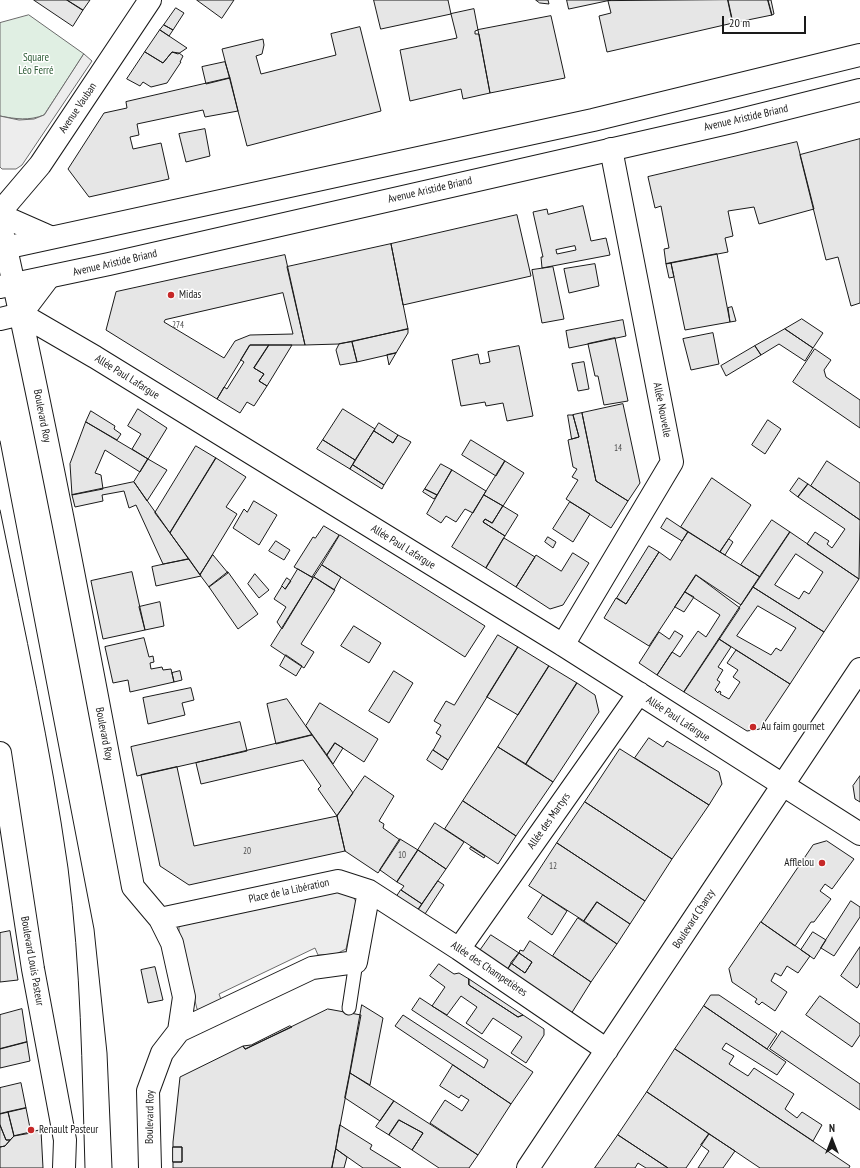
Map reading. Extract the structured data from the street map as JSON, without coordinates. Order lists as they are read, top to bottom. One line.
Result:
{"streets":{"street":["Avenue Vauban","Avenue Aristide Briand","Allée Paul Lafargue","Allée Nouvelle","Boulevard Roy","Allée des Martyrs","Place de la Libération","Boulevard Chanzy","Boulevard Louis Pasteur","Allée des Champetières"]},"crossings":[["Avenue Aristide Briand","Allée Nouvelle"],["Avenue Aristide Briand","Boulevard Roy"],["Allée Paul Lafargue","Allée Nouvelle"],["Allée Paul Lafargue","Boulevard Roy"],["Allée Paul Lafargue","Allée des Martyrs"],["Allée Paul Lafargue","Boulevard Chanzy"],["Boulevard Roy","Place de la Libération"],["Allée des Martyrs","Allée des Champetières"],["Place de la Libération","Allée des Champetières"],["Boulevard Chanzy","Allée des Champetières"]],"parks":["Square Léo Ferré"],"places":["Midas","Au faim gourmet","Afflelou","Renault Pasteur"],"house_numbers":["274","14","20","10","12"],"scale_bar":"20 m","north":"top"}
